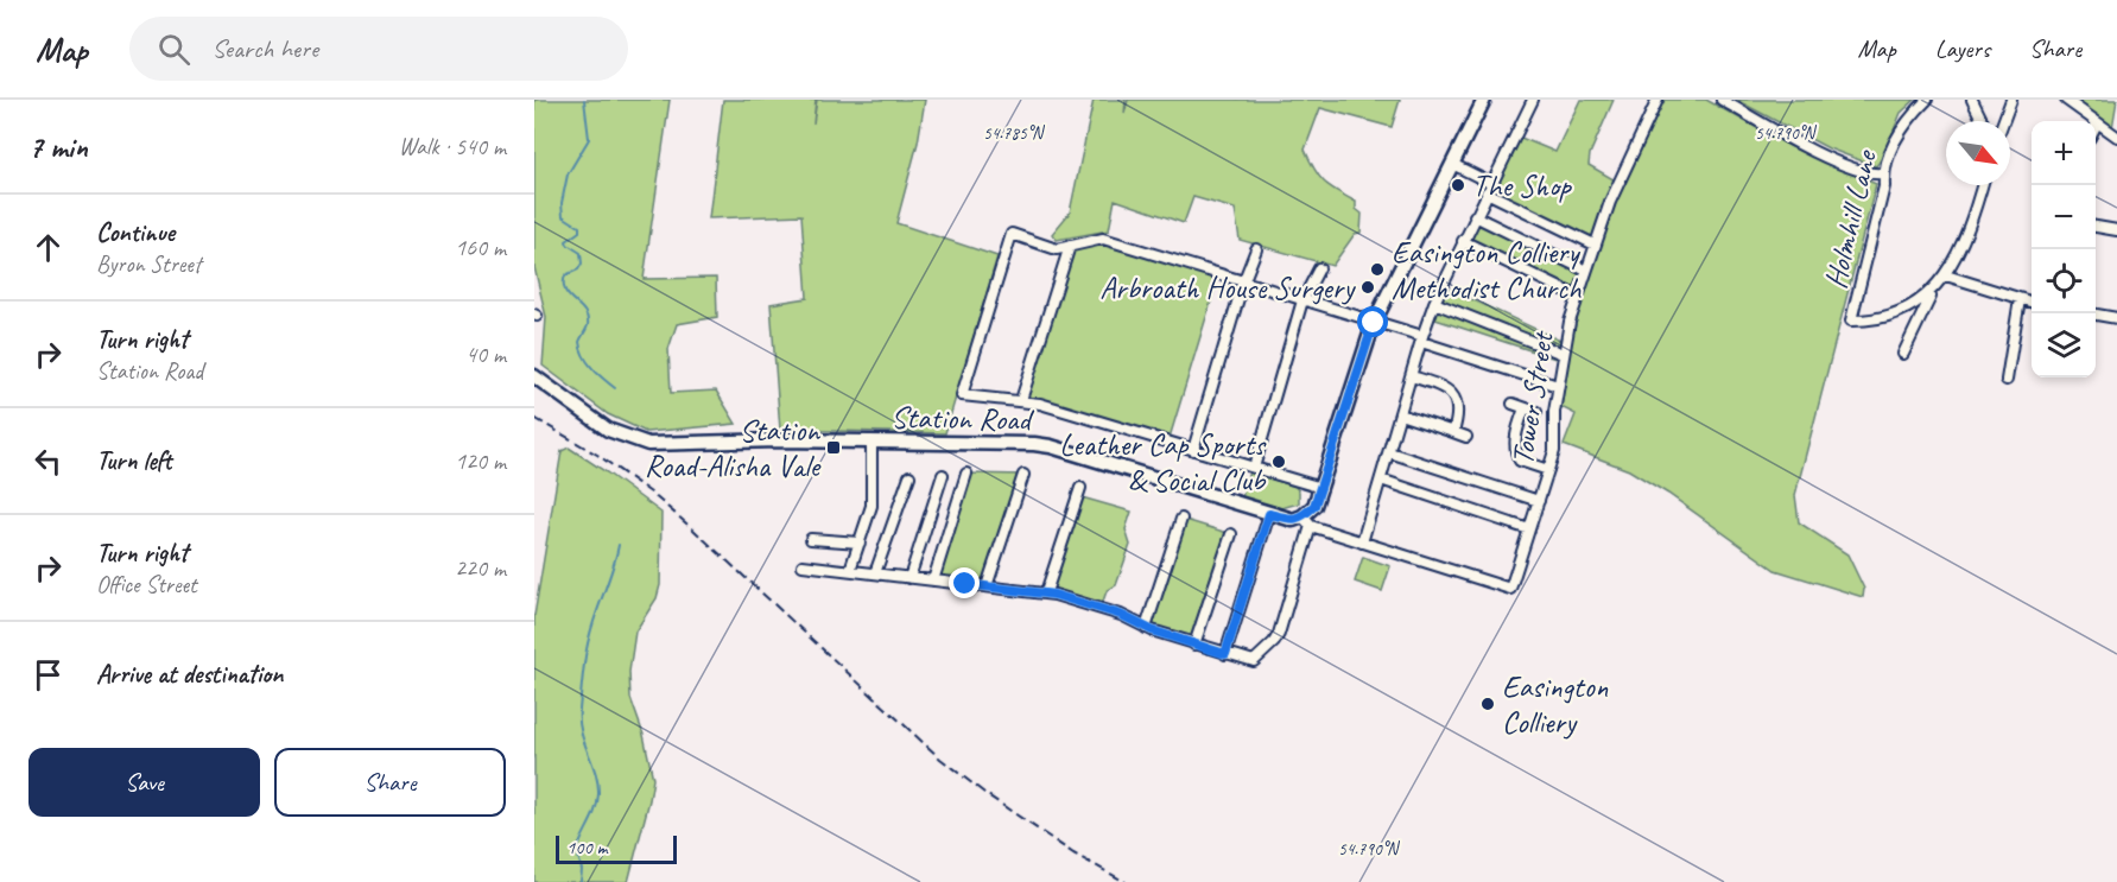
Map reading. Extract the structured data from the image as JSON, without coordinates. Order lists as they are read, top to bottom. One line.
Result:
{"streets":{"main road":["Station Road"],"street":["Holmhill Lane","Tower Street"]},"places":{"other":["The Shop","Easington Colliery Methodist Church","Arbroath House Surgery","Leather Cap Sports & Social Club","Easington Colliery"],"transit":["Station Road-Alisha Vale"]},"scale_bar":"100 m","north":"bottom right","page":{"header":"Map","search":"Search here","nav":["Map","Layers","Share"],"heading":["7 min","Walk · 540 m"],"map_buttons":["+","−"],"list":[["Continue","Byron Street","160 m"],["Turn right","Station Road","40 m"],["Turn left","120 m"],["Turn right","Office Street","220 m"],"Arrive at destination"],"buttons":["Save","Share"],"scale":"100 m"},"coordinates":["54.785°N","54.790°N"]}
